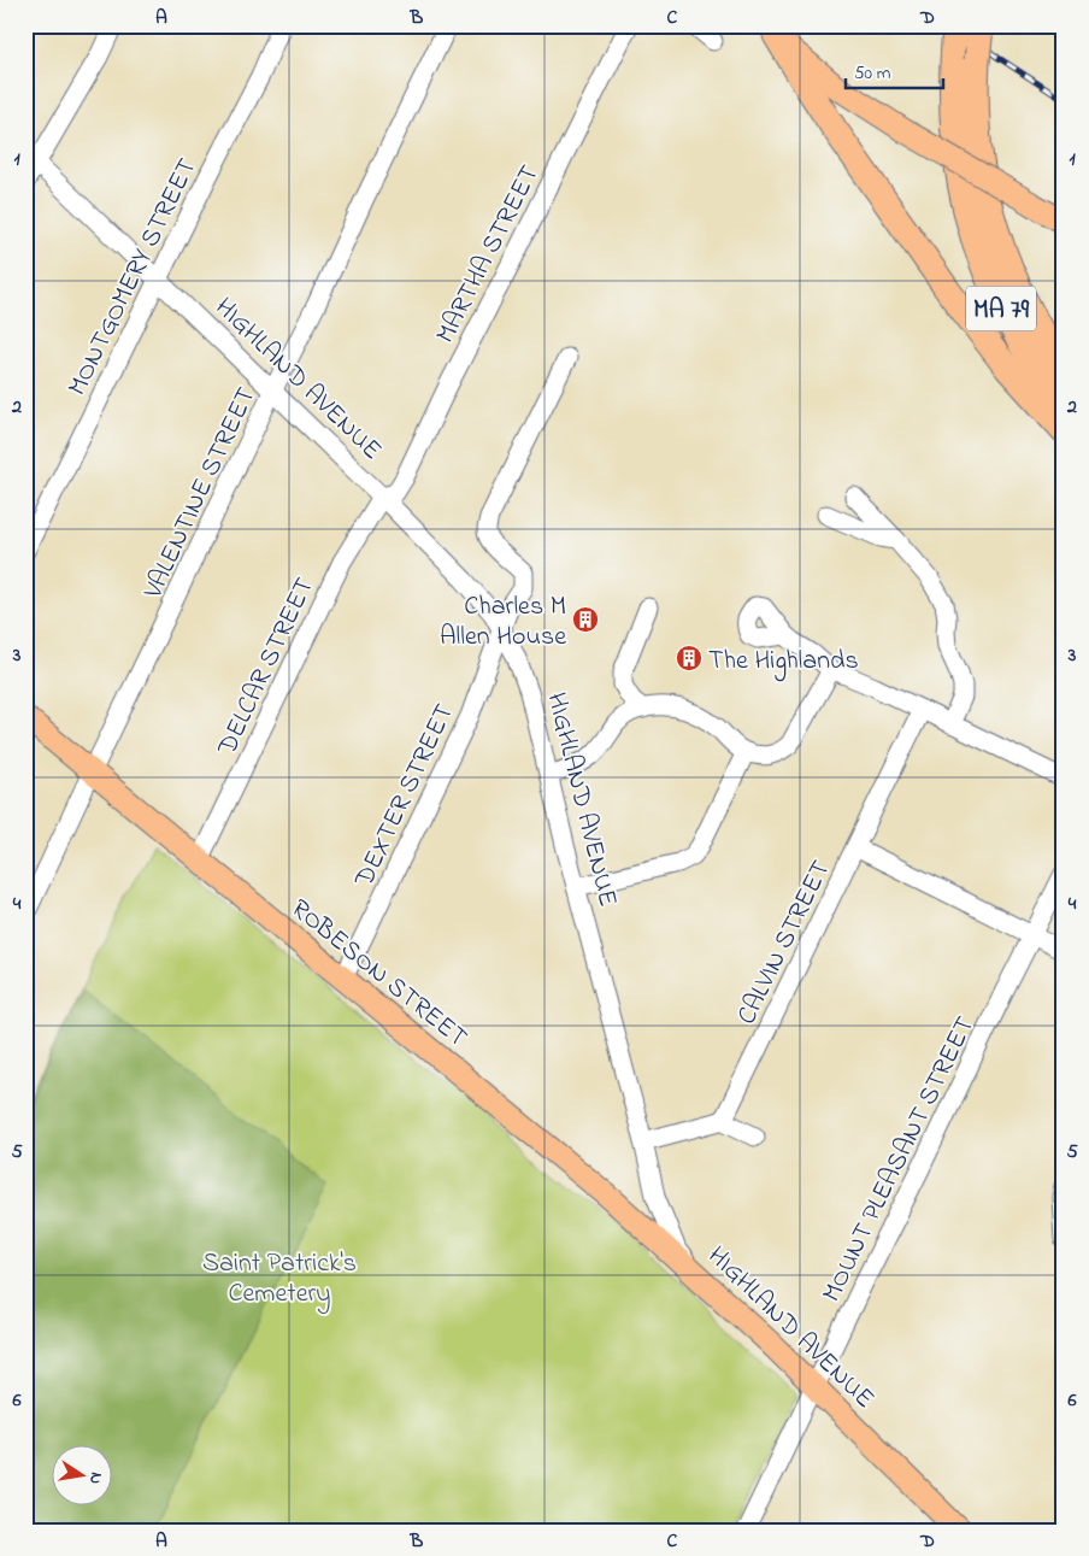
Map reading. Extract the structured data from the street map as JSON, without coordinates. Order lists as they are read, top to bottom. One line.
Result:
{"streets":{"highway":["MA 79"],"main road":["HIGHLAND AVENUE","ROBESON STREET"],"street":["MARTHA STREET","MONTGOMERY STREET","VALENTINE STREET","DELCAR STREET","DEXTER STREET","CALVIN STREET","MOUNT PLEASANT STREET"]},"crossings":[["MARTHA STREET","HIGHLAND AVENUE"],["MARTHA STREET","DELCAR STREET"],["MONTGOMERY STREET","HIGHLAND AVENUE"],["HIGHLAND AVENUE","VALENTINE STREET"],["HIGHLAND AVENUE","DELCAR STREET"],["HIGHLAND AVENUE","DEXTER STREET"],["HIGHLAND AVENUE","ROBESON STREET"],["HIGHLAND AVENUE","MOUNT PLEASANT STREET"],["VALENTINE STREET","ROBESON STREET"],["DELCAR STREET","ROBESON STREET"],["DEXTER STREET","ROBESON STREET"]],"parks":["Saint Patrick's Cemetery"],"places":{"building":["Charles M Allen House","The Highlands"]},"scale_bar":"50 m","north":"right","grid":{"columns":["A","B","C","D"],"rows":["1","2","3","4","5","6"]}}
